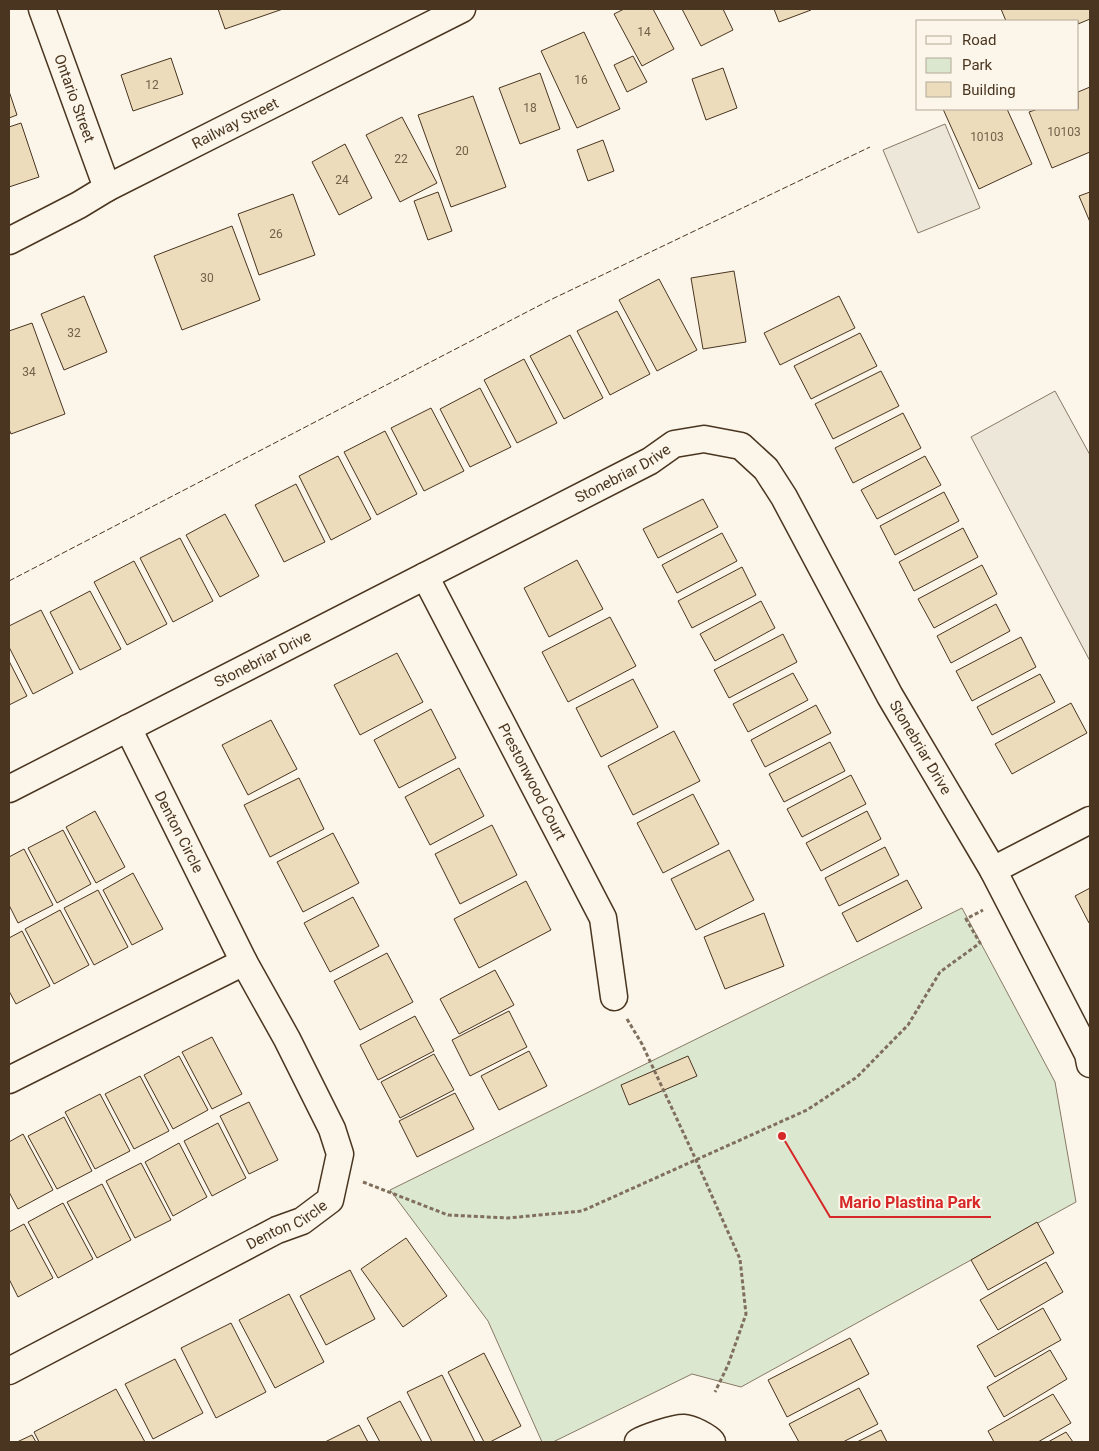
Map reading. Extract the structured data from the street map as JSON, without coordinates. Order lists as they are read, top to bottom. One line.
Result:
{"streets":{"street":["Ontario Street","Railway Street","Stonebriar Drive","Prestonwood Court","Denton Circle"]},"crossings":[["Ontario Street","Railway Street"],["Stonebriar Drive","Prestonwood Court"],["Stonebriar Drive","Denton Circle"]],"places":["Mario Plastina Park"],"house_numbers":["14","16","12","18","10103","10103","20","22","24","26","30","32","34"],"legend":["Road","Park","Building"]}
